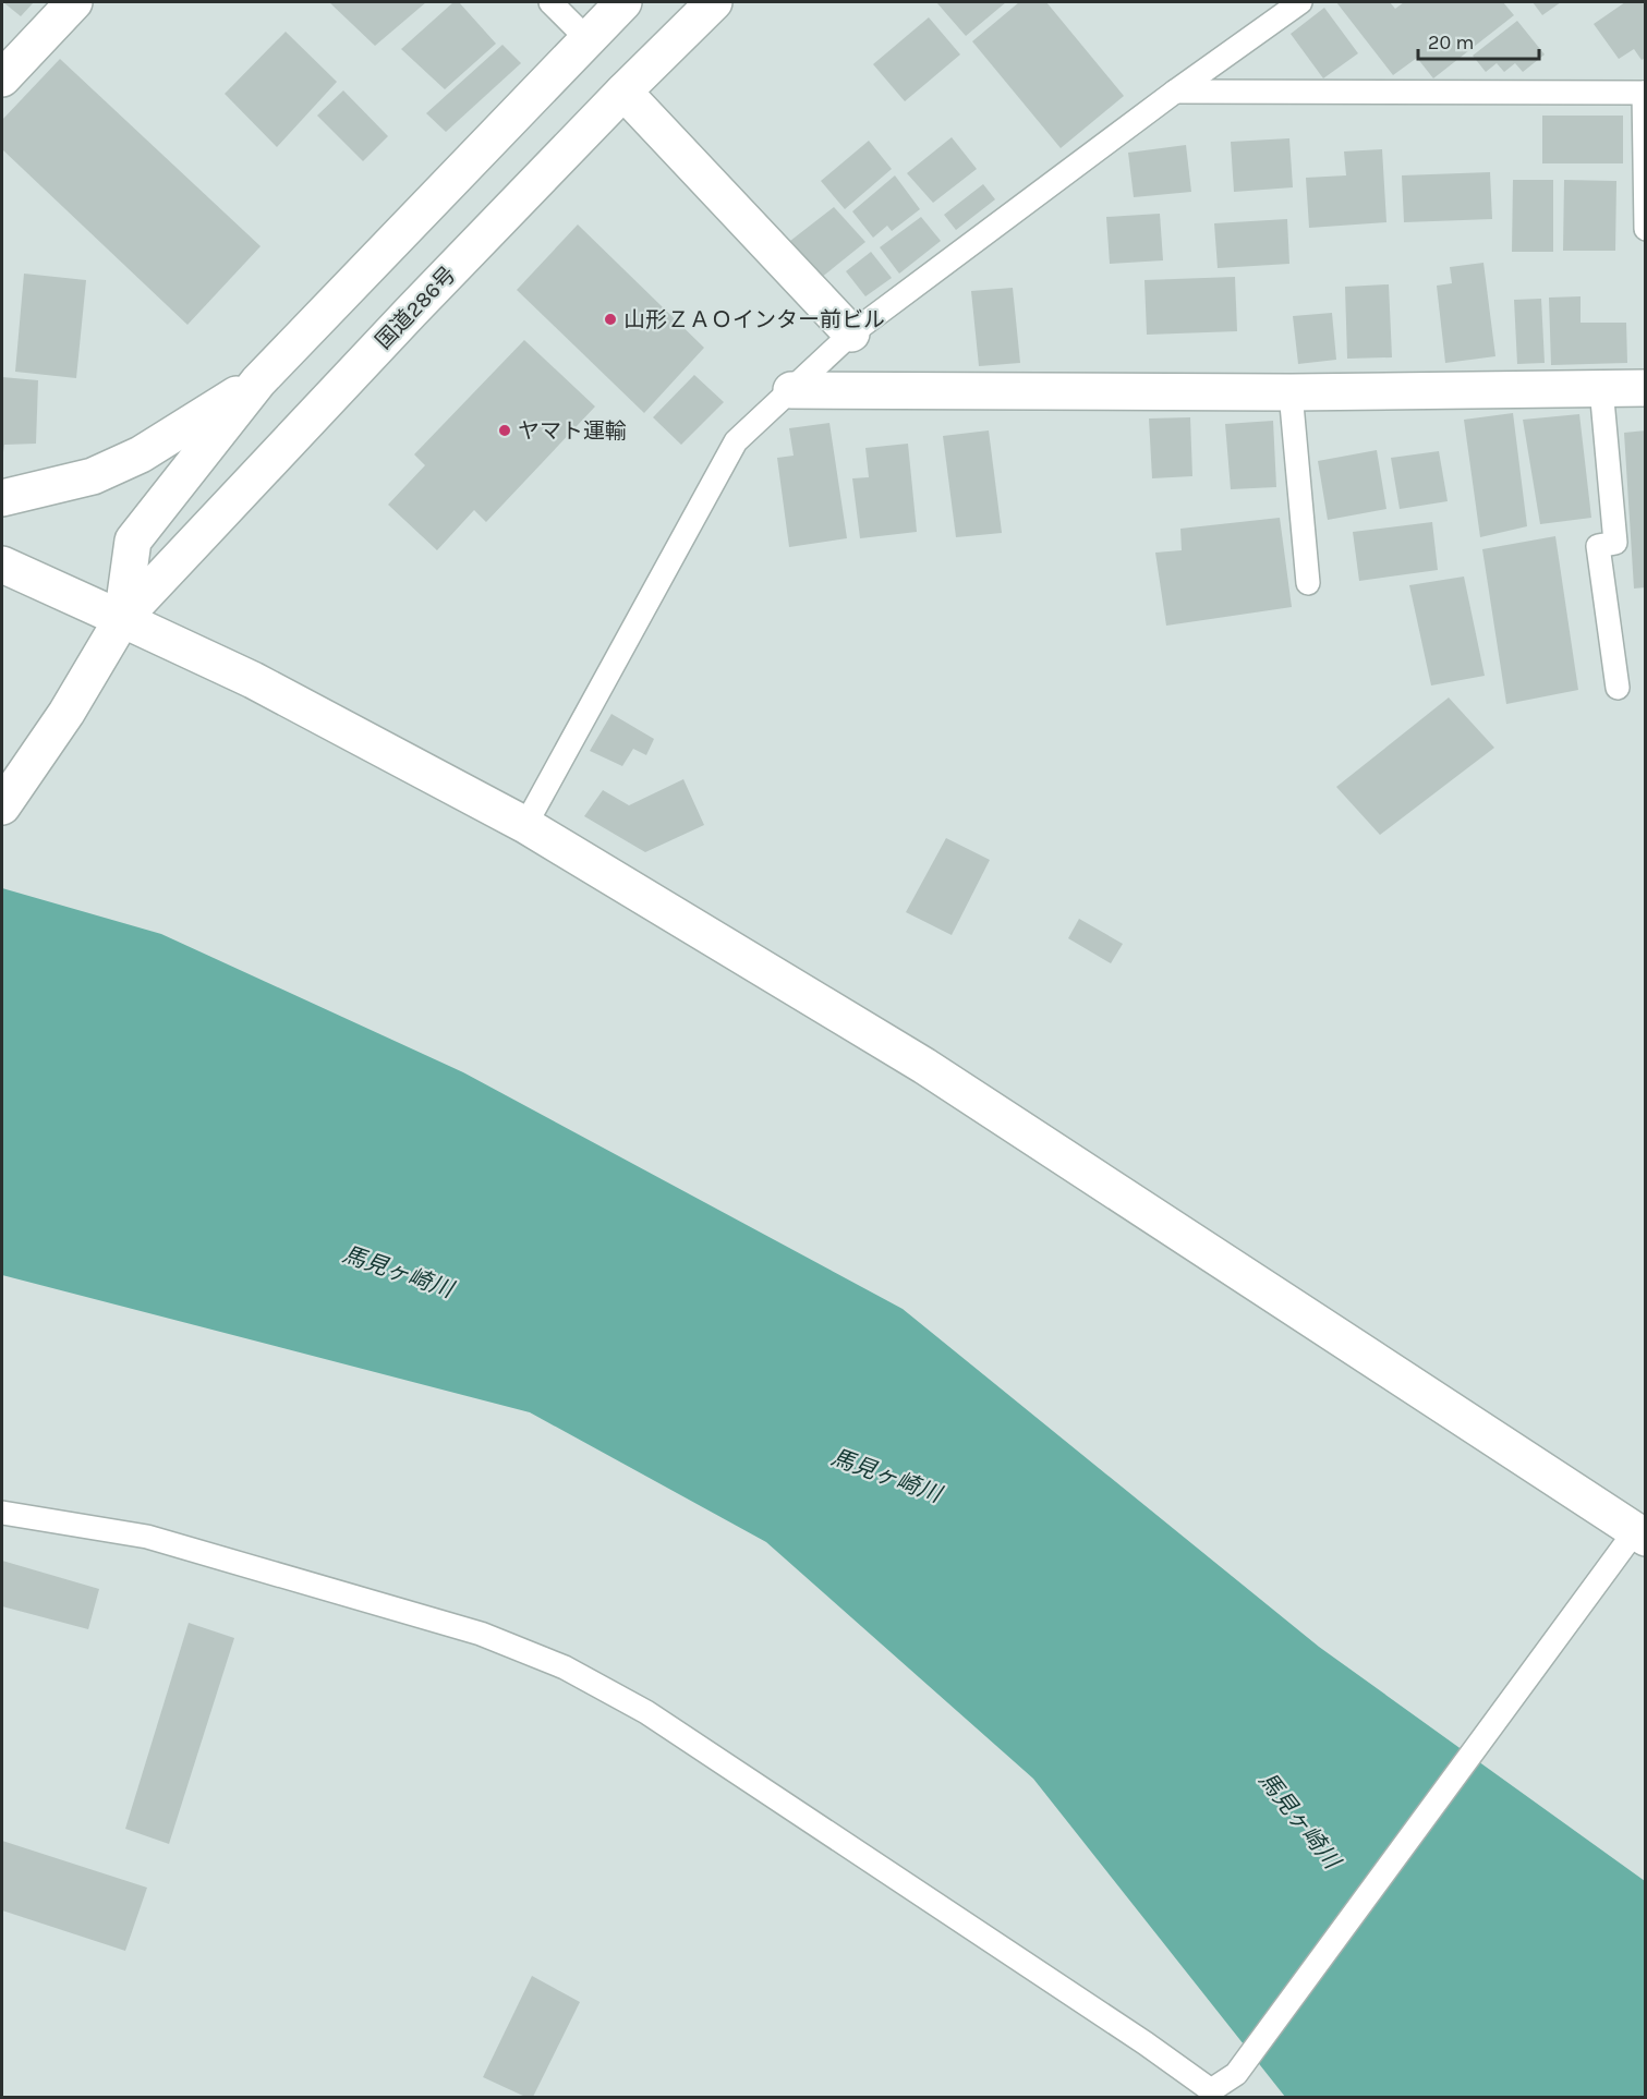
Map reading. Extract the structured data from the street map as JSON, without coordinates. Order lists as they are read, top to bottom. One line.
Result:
{"streets":{"main road":["国道286号"]},"water":["馬見ヶ崎川"],"places":["山形ＺＡＯインター前ビル","ヤマト運輸"],"scale_bar":"20 m"}
